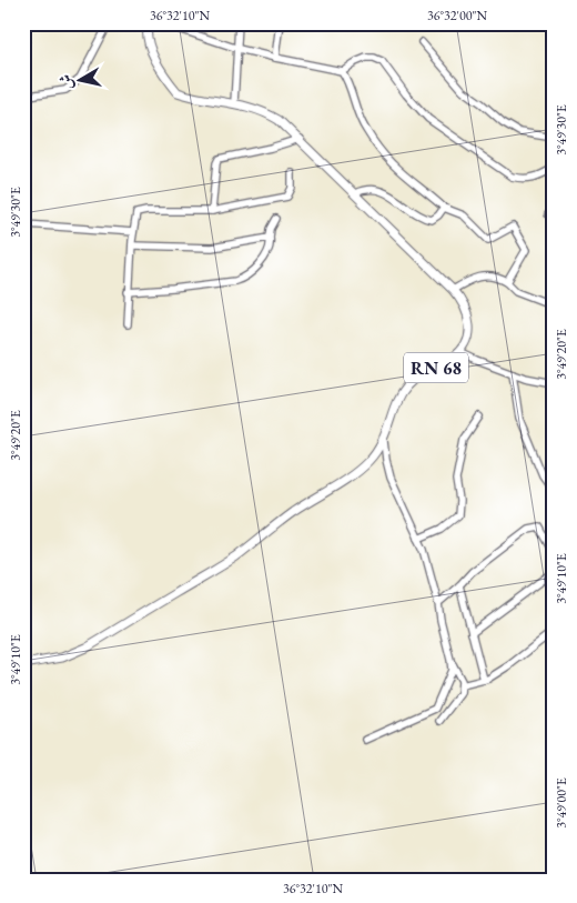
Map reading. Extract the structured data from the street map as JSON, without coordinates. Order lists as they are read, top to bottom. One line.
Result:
{"streets":{"main road":["RN 68"]},"north":"left","coordinates":["36°32'10\"N","36°32'00\"N","3°49'30\"E","3°49'20\"E","3°49'10\"E","3°49'00\"E"]}
